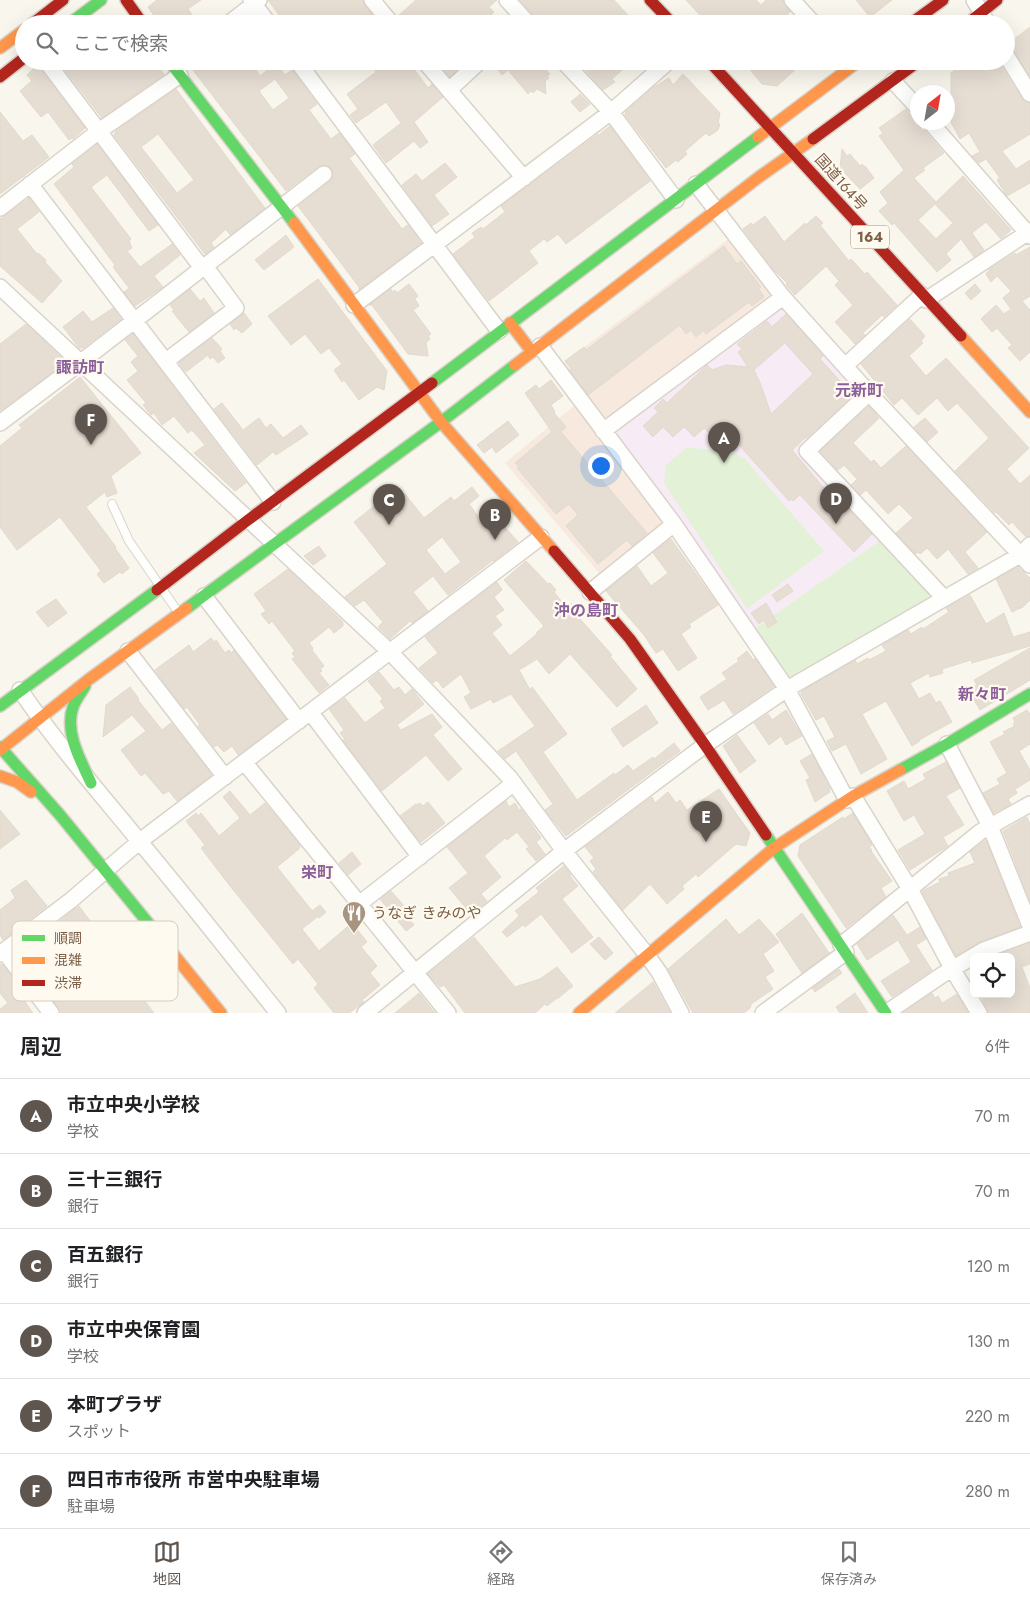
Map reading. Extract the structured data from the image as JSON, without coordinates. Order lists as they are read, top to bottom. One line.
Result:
{"streets":{"main road":["国道164号","164"]},"districts":["諏訪町","元新町","沖の島町","新々町","栄町"],"places":{"restaurant":["うなぎ きみのや"]},"legend":["順調","混雑","渋滞"],"north":"top right","page":{"search":"ここで検索","pins":["F","A","D","C","B","E"],"heading":["周辺","6件"],"list":[{"mark":"A","name":"市立中央小学校","note":"学校","value":"70 m"},{"mark":"B","name":"三十三銀行","note":"銀行","value":"70 m"},{"mark":"C","name":"百五銀行","note":"銀行","value":"120 m"},{"mark":"D","name":"市立中央保育園","note":"学校","value":"130 m"},{"mark":"E","name":"本町プラザ","note":"スポット","value":"220 m"},{"mark":"F","name":"四日市市役所 市営中央駐車場","note":"駐車場","value":"280 m"}],"nav":["地図","経路","保存済み"]}}
